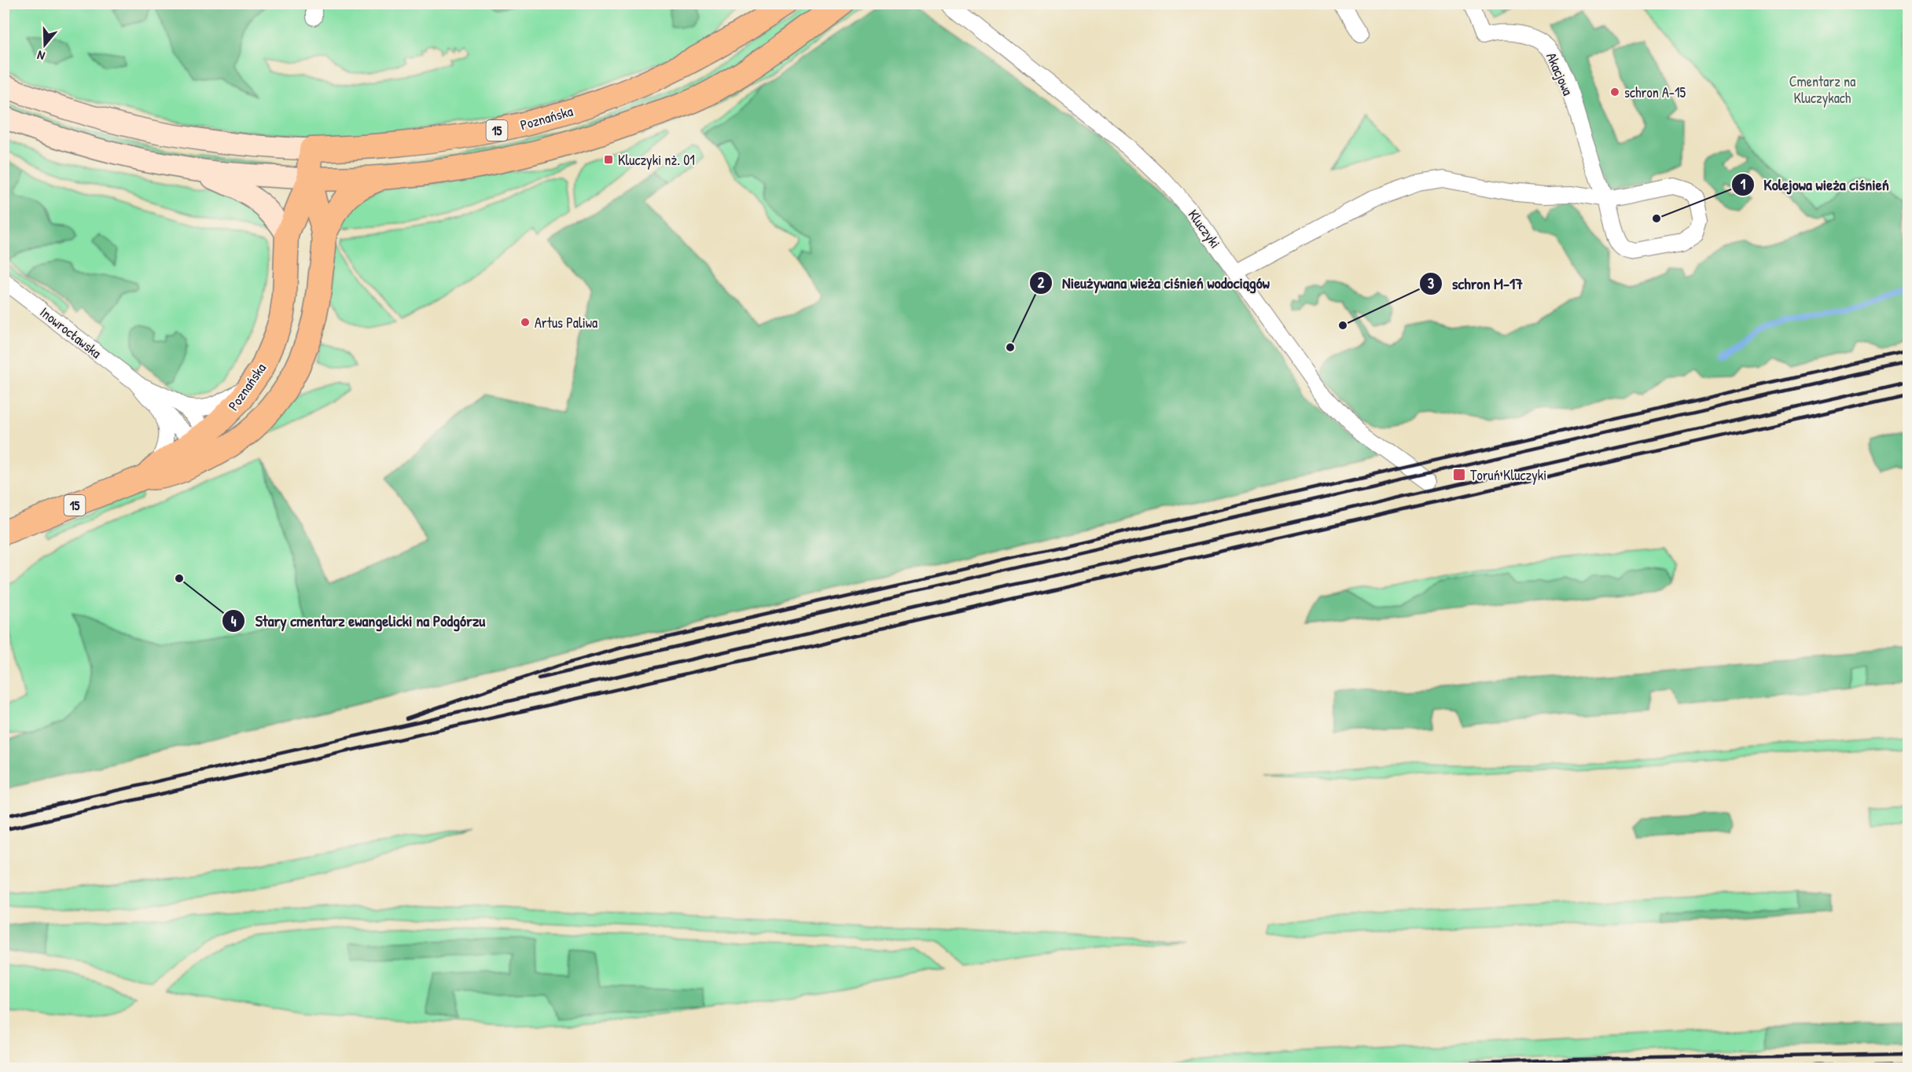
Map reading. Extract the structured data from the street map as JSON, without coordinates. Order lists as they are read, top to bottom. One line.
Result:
{"streets":{"main road":["Poznańska","15"],"street":["Akacjowa","Kluczyki","Inowrocławska"]},"parks":["Cmentarz na Kluczykach"],"places":{"other":["schron A-15","Kolejowa wieża ciśnień","Artus Paliwa","schron M-17","Nieużywana wieża ciśnień wodociągów","Stary cmentarz ewangelicki na Podgórzu"],"transit":["Kluczyki nż. 01","Toruń Kluczyki"]},"north":"bottom"}
